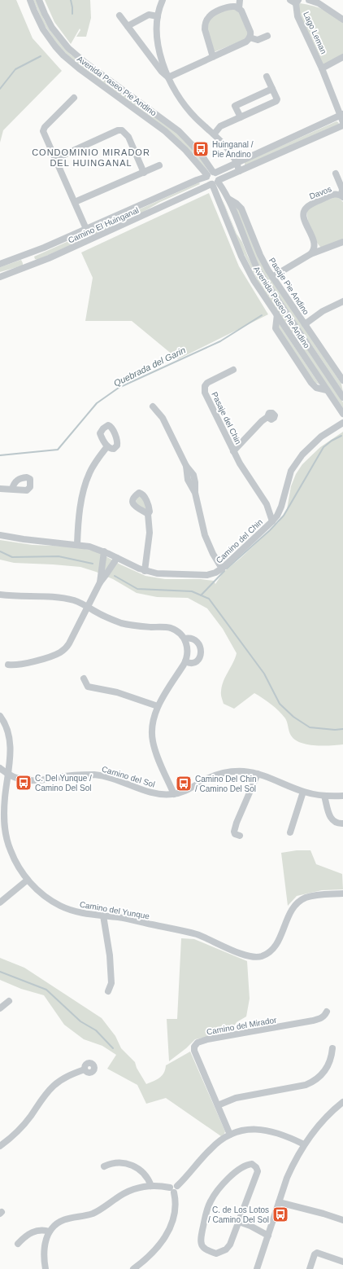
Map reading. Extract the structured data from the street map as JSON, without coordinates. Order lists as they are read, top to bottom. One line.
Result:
{"streets":{"street":["Lago Leman","Avenida Paseo Pie Andino","Davos","Camino El Huinganal","Pasaje Pie Andino","Pasaje del Chin","Camino del Chin","Camino del Sol","Camino del Yunque","Camino del Mirador"]},"crossings":[["Lago Leman","Camino El Huinganal"],["Avenida Paseo Pie Andino","Camino El Huinganal"],["Avenida Paseo Pie Andino","Pasaje Pie Andino"],["Pasaje del Chin","Camino del Chin"],["Camino del Sol","Camino del Yunque"]],"districts":["CONDOMINIO MIRADOR DEL HUINGANAL"],"water":["Quebrada del Garin"],"places":{"bus stop":["Huinganal / Pie Andino","C. Del Yunque / Camino Del Sol","Camino Del Chin / Camino Del Sol","C. de Los Lotos / Camino Del Sol"]}}
